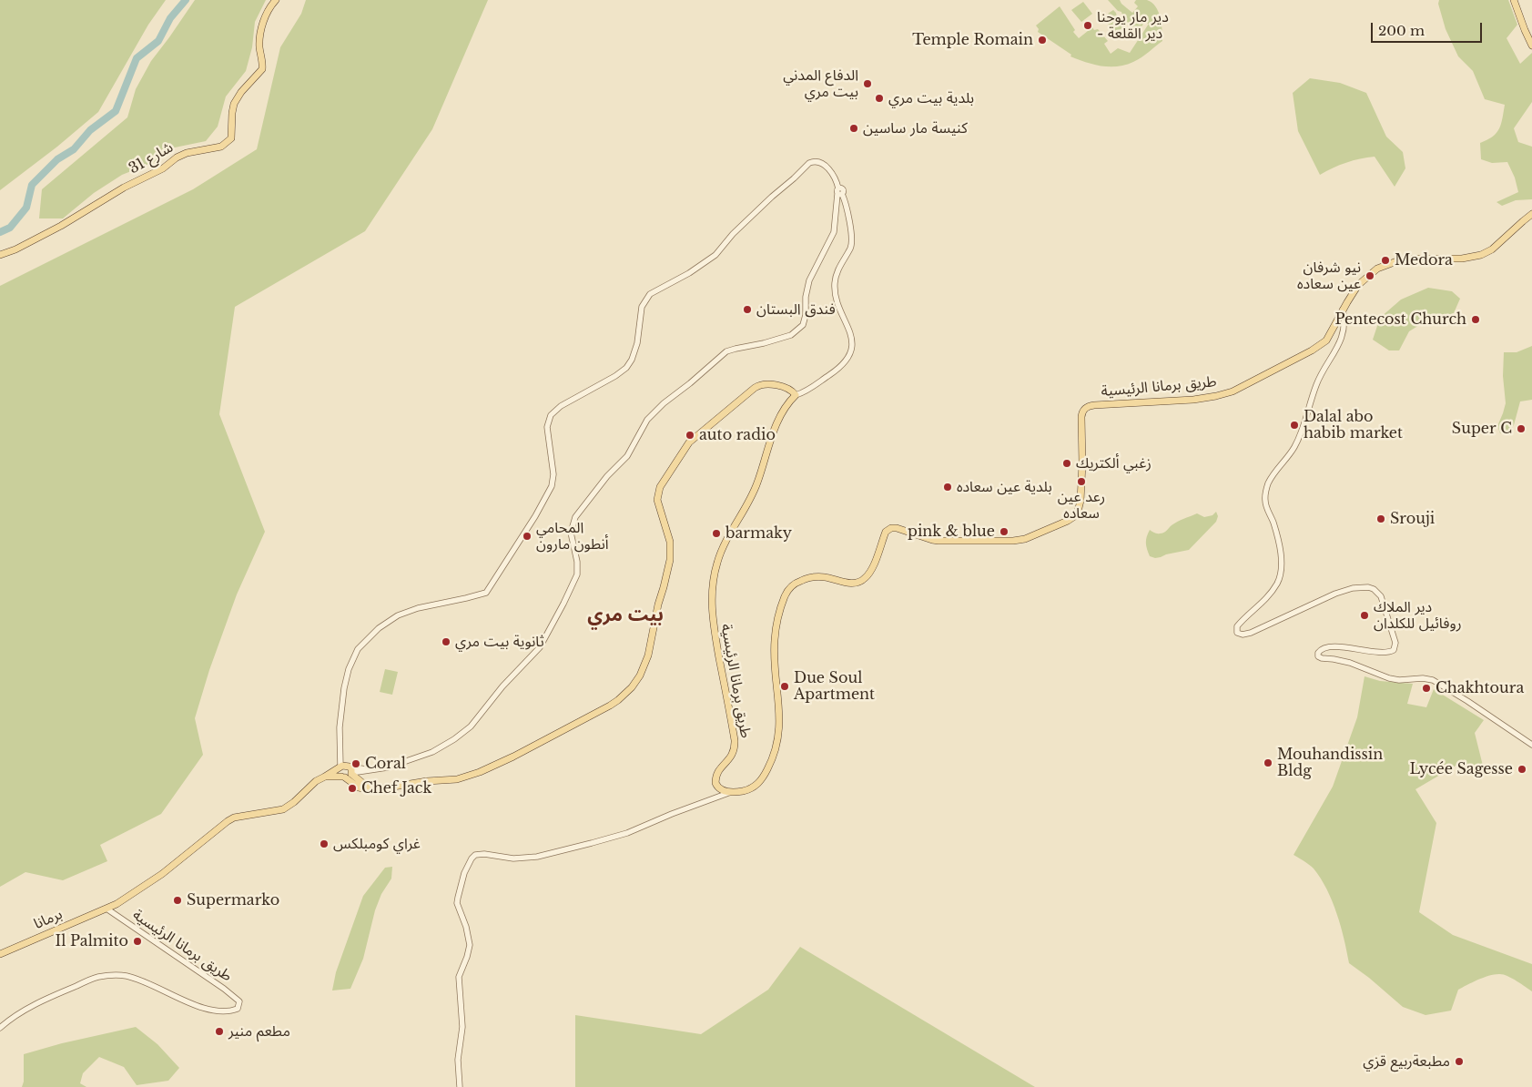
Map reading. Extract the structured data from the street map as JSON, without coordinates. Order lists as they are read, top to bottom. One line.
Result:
{"streets":{"main road":["شارع 31","طريق برمانا الرئيسية","برمانا"]},"crossings":[["طريق برمانا الرئيسية","برمانا"]],"districts":["بيت مري"],"places":["دير مار يوحنا - دير القلعة","Temple Romain","الدفاع المدني بيت مري","بلدية بيت مري","كنيسة مار ساسين","Medora","نيو شرفان عين سعاده","فندق البستان","Pentecost Church","Dalal abo habib market","Super C","auto radio","زغبي ألكتريك","رعد عين سعاده","بلدية عين سعاده","Srouji","pink & blue","barmaky","المحامي أنطون مارون","دير الملاك روفائيل للكلدان","ثانوية بيت مري","Due Soul Apartment","Chakhtoura","Mouhandissin Bldg","Coral","Lycée Sagesse","Chef Jack","غراي كومبلكس","Supermarko","Il Palmito","مطعم منير","مطبعةربيع قزي"],"scale_bar":"200 m"}
